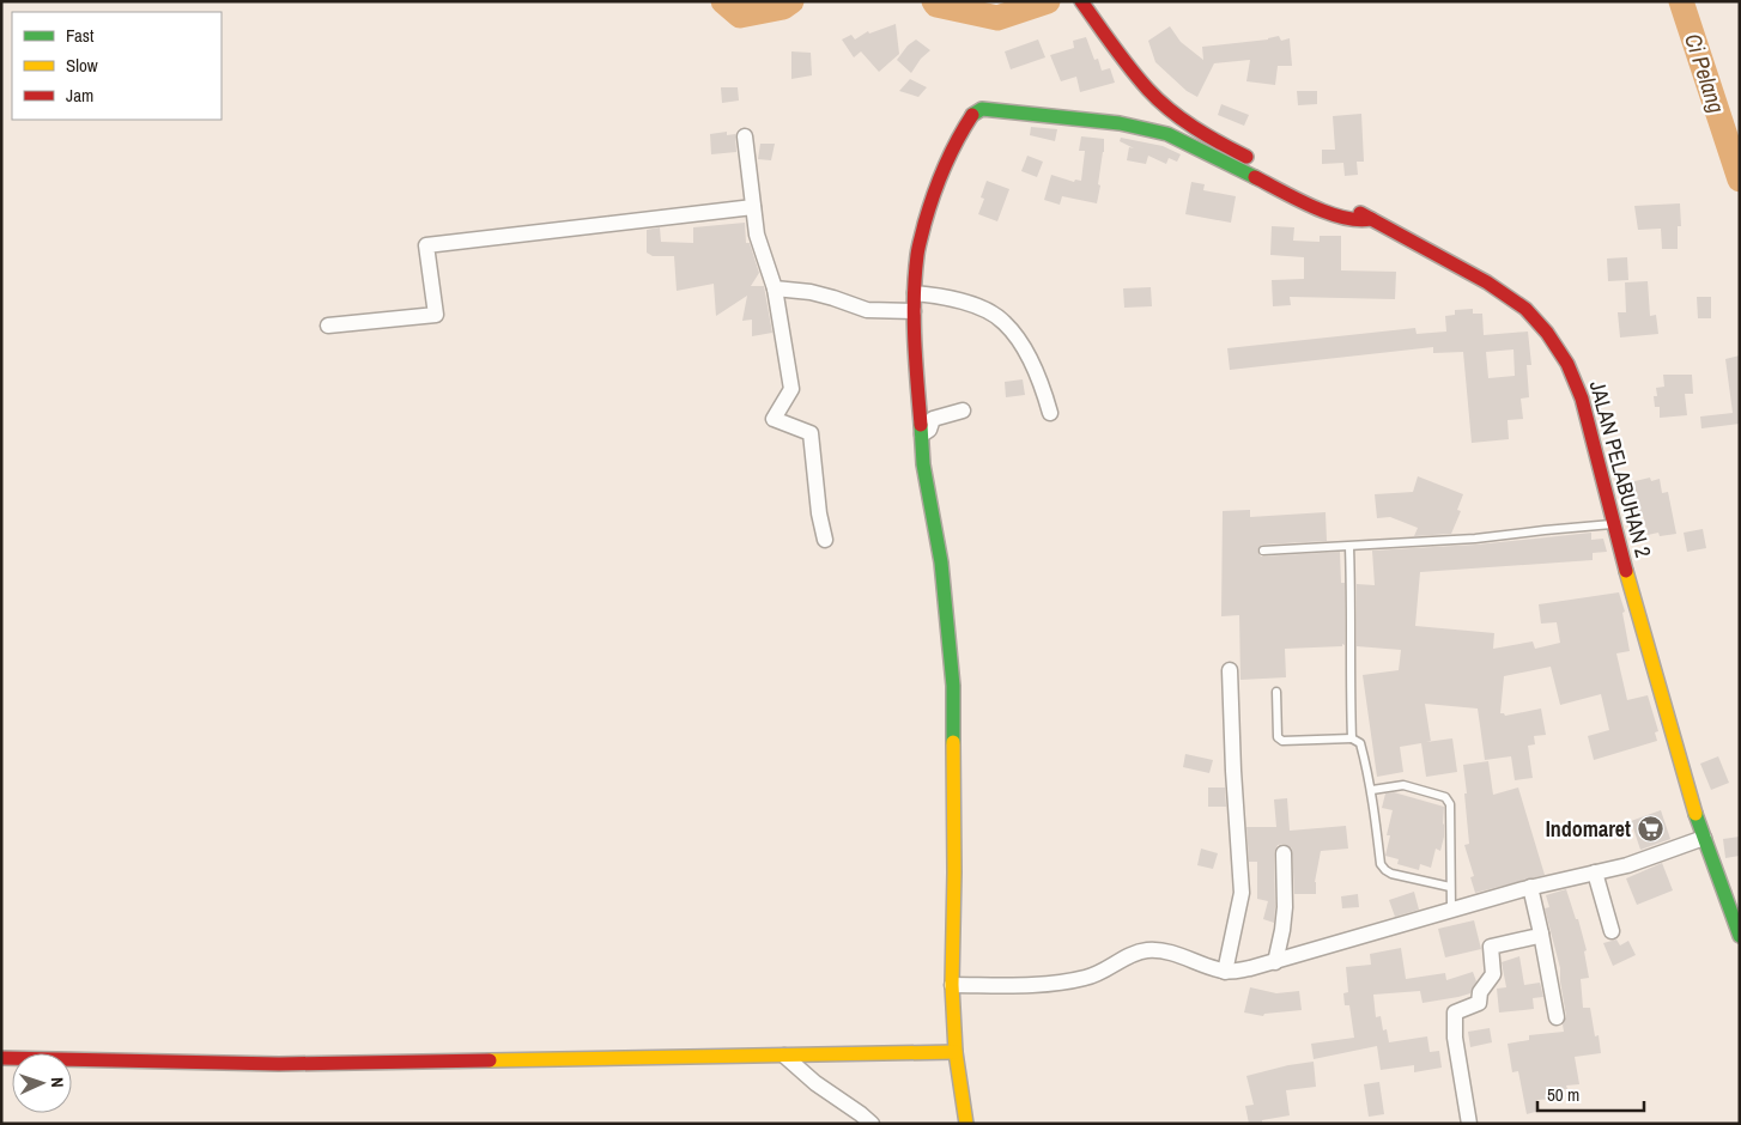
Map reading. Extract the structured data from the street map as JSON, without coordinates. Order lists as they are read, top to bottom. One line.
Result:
{"streets":{"street":["JALAN PELABUHAN 2"]},"water":["Ci Pelang"],"places":{"supermarket":["Indomaret"]},"legend":["Fast","Slow","Jam"],"scale_bar":"50 m","north":"right"}
